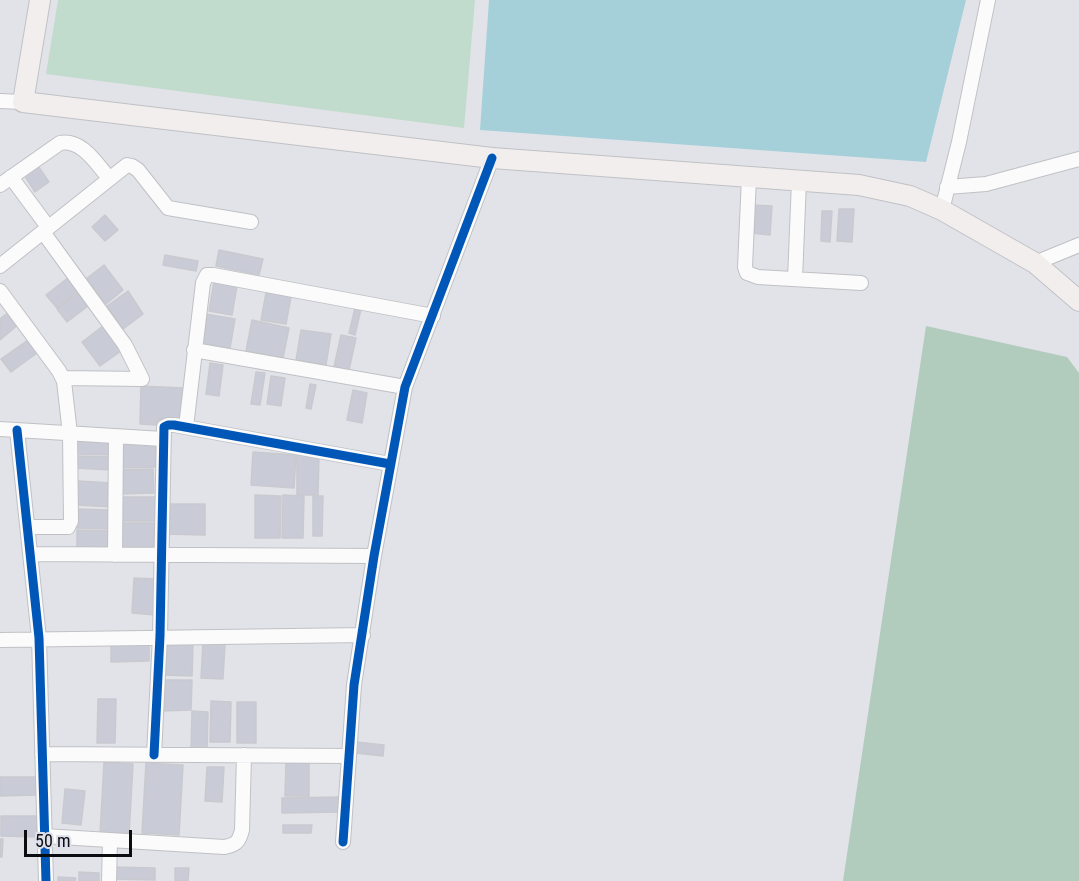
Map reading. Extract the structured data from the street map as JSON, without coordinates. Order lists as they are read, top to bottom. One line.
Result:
{"scale_bar":"50 m"}
